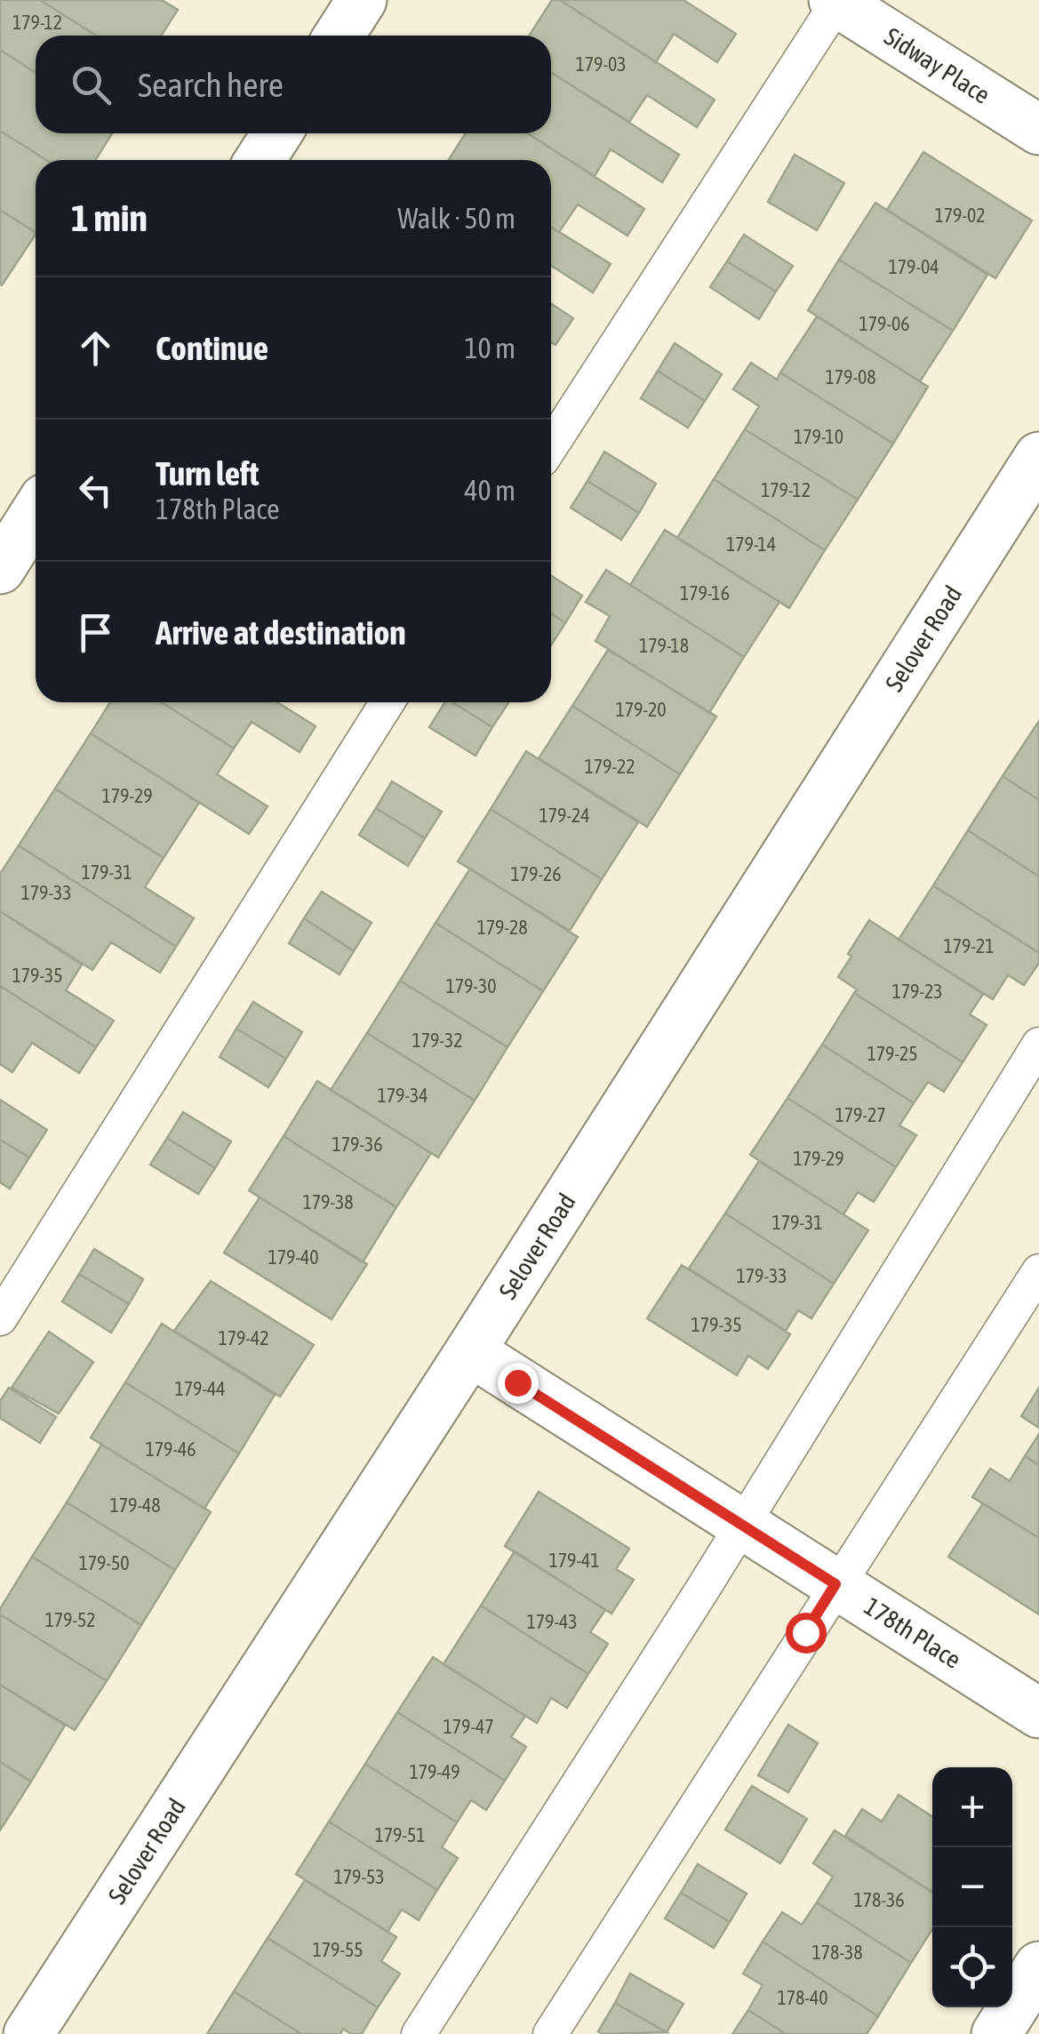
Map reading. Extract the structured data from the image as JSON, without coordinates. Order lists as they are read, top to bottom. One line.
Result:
{"streets":{"street":["Sidway Place","Selover Road","178th Place"]},"crossings":[["Selover Road","178th Place"]],"house_numbers":["179-12","179-03","179-02","179-04","179-06","179-08","179-10","179-12","179-14","179-16","179-18","179-20","179-22","179-29","179-24","179-31","179-26","179-33","179-28","179-21","179-35","179-30","179-23","179-32","179-25","179-34","179-27","179-36","179-29","179-38","179-31","179-40","179-33","179-35","179-42","179-44","179-46","179-48","179-41","179-50","179-52","179-43","179-47","179-49","179-51","179-53","178-36","179-55","178-38","178-40"],"page":{"search":"Search here","heading":["1 min","Walk · 50 m"],"list":[["Continue","10 m"],["Turn left","178th Place","40 m"],"Arrive at destination"],"map_buttons":["+","−"]}}
